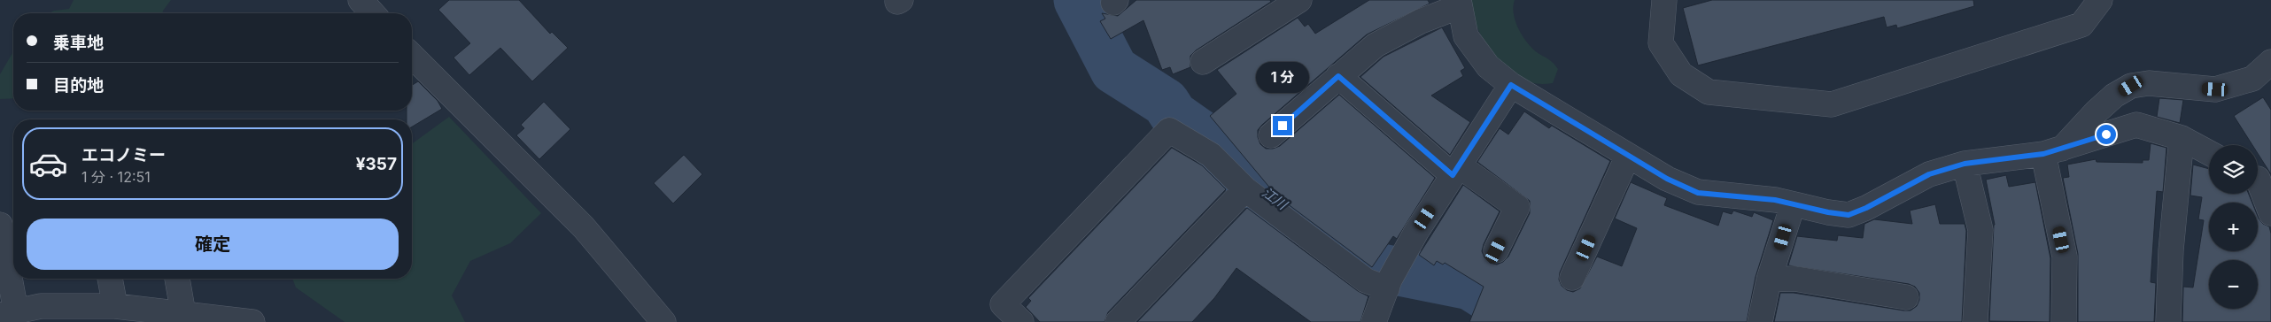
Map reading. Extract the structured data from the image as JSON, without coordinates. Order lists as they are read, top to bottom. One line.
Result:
{"water":["江川"],"page":{"banner":["乗車地","目的地"],"bubble":"1 分","list":[{"name":"エコノミー","note":"1 分 · 12:51","value":"¥357"}],"map_buttons":["+","−"],"buttons":"確定"}}
